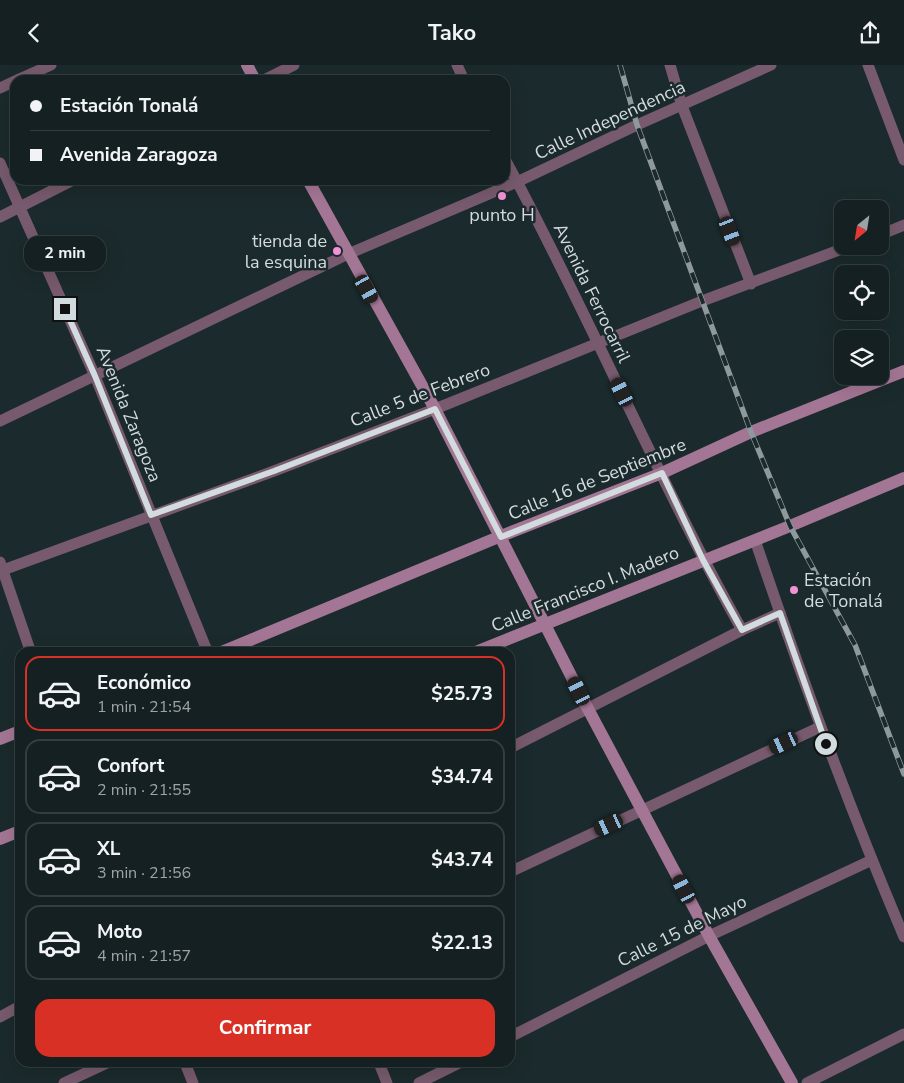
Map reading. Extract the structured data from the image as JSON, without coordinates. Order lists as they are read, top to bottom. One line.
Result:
{"streets":{"main road":["Calle 16 de Septiembre","Calle Francisco I. Madero"],"street":["Calle Independencia","Avenida Ferrocarril","Calle 5 de Febrero","Avenida Zaragoza","Calle 15 de Mayo"]},"crossings":[["Calle Independencia","Avenida Ferrocarril"],["Calle Independencia","Avenida Zaragoza"],["Avenida Ferrocarril","Calle 5 de Febrero"],["Avenida Ferrocarril","Calle 16 de Septiembre"],["Avenida Ferrocarril","Calle Francisco I. Madero"],["Calle 5 de Febrero","Avenida Zaragoza"]],"places":["punto H","tienda de la esquina","Estación de Tonalá"],"north":"bottom left","page":{"header":"Tako","banner":["Estación Tonalá","Avenida Zaragoza"],"bubble":"2 min","list":[{"name":"Económico","note":"1 min · 21:54","value":"$25.73"},{"name":"Confort","note":"2 min · 21:55","value":"$34.74"},{"name":"XL","note":"3 min · 21:56","value":"$43.74"},{"name":"Moto","note":"4 min · 21:57","value":"$22.13"}],"buttons":"Confirmar"}}
